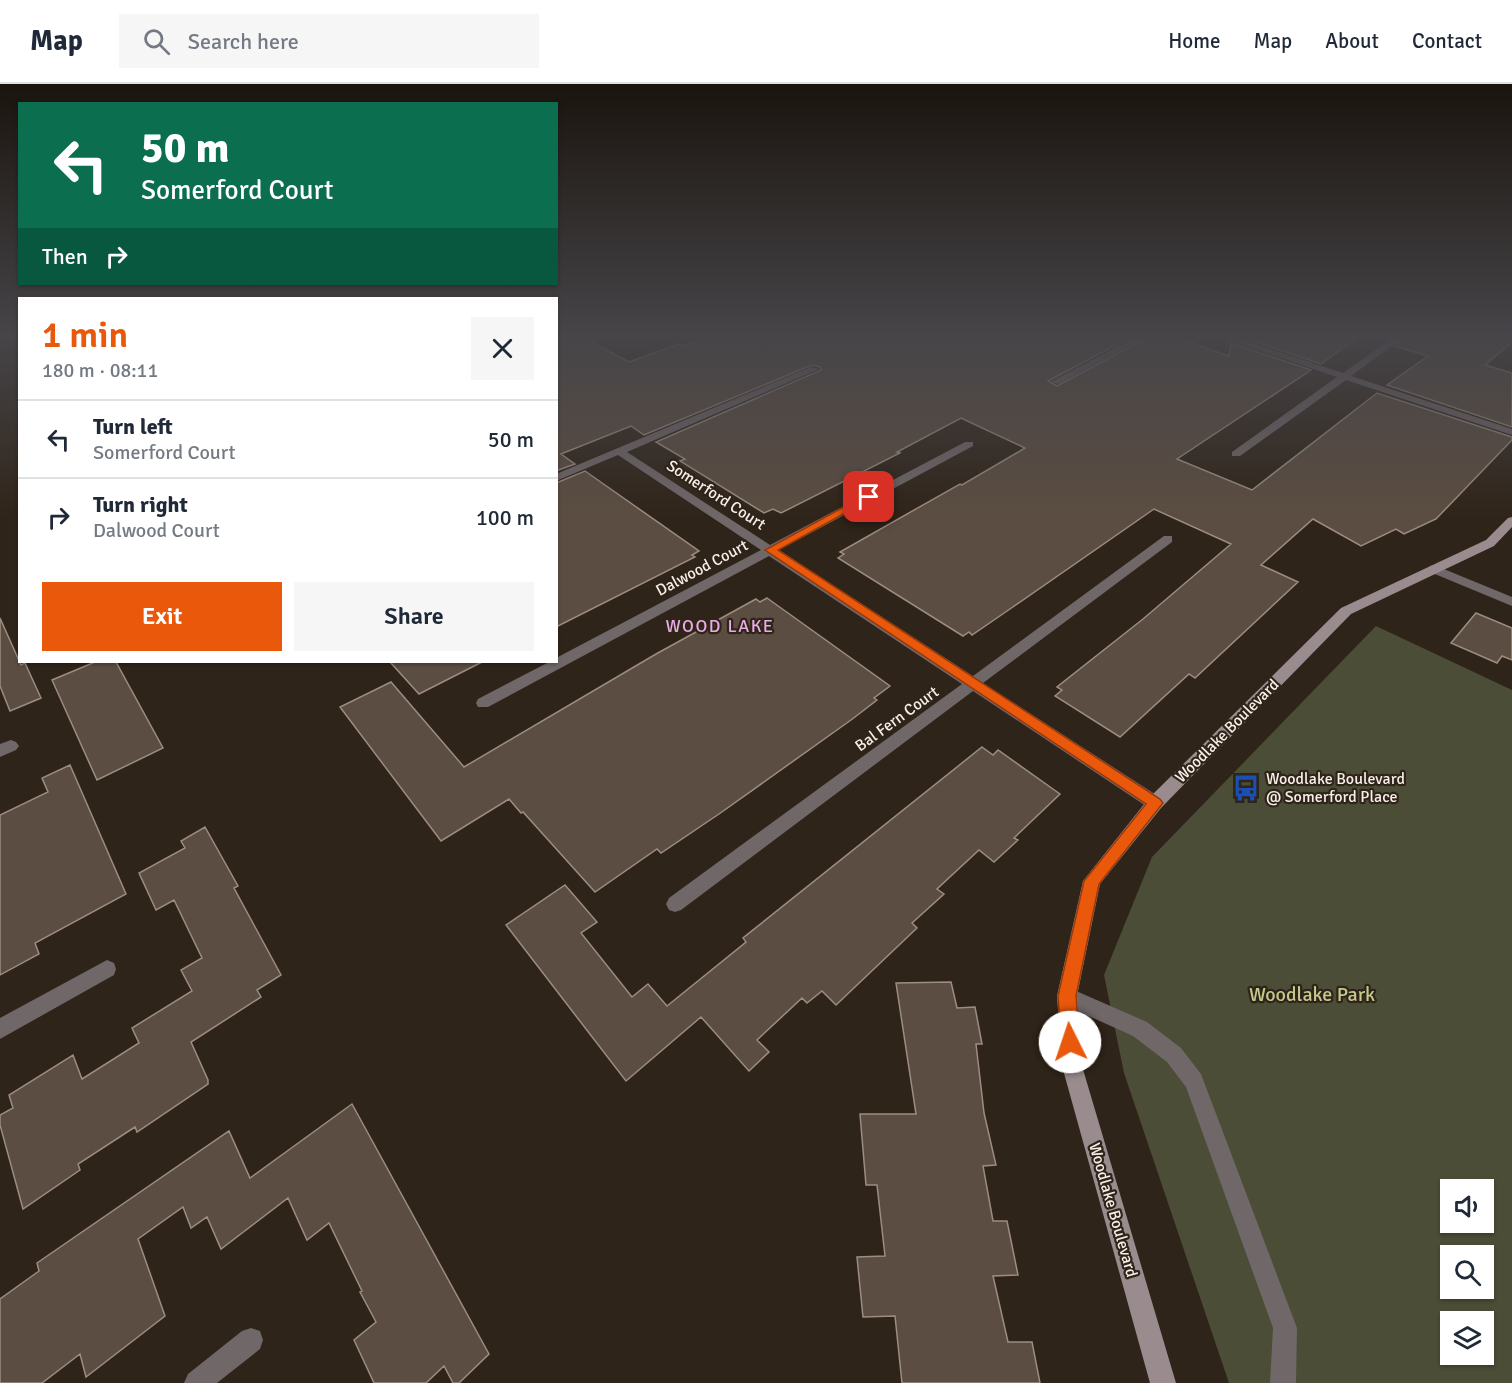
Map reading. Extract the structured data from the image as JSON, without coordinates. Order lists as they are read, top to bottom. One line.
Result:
{"streets":{"street":["Somerford Court","Dalwood Court","Bal Fern Court","Woodlake Boulevard"]},"crossings":[["Somerford Court","Dalwood Court"],["Somerford Court","Bal Fern Court"],["Somerford Court","Woodlake Boulevard"]],"districts":["WOOD LAKE"],"parks":["Woodlake Park"],"places":{"bus stop":["Woodlake Boulevard @ Somerford Place"]},"page":{"header":"Map","search":"Search here","nav":["Home","Map","About","Contact"],"turn":["50 m","Somerford Court"],"then":"Then","heading":["1 min","180 m · 08:11"],"list":[{"name":"Turn left","note":"Somerford Court","value":"50 m"},{"name":"Turn right","note":"Dalwood Court","value":"100 m"}],"buttons":["Exit","Share"]}}
